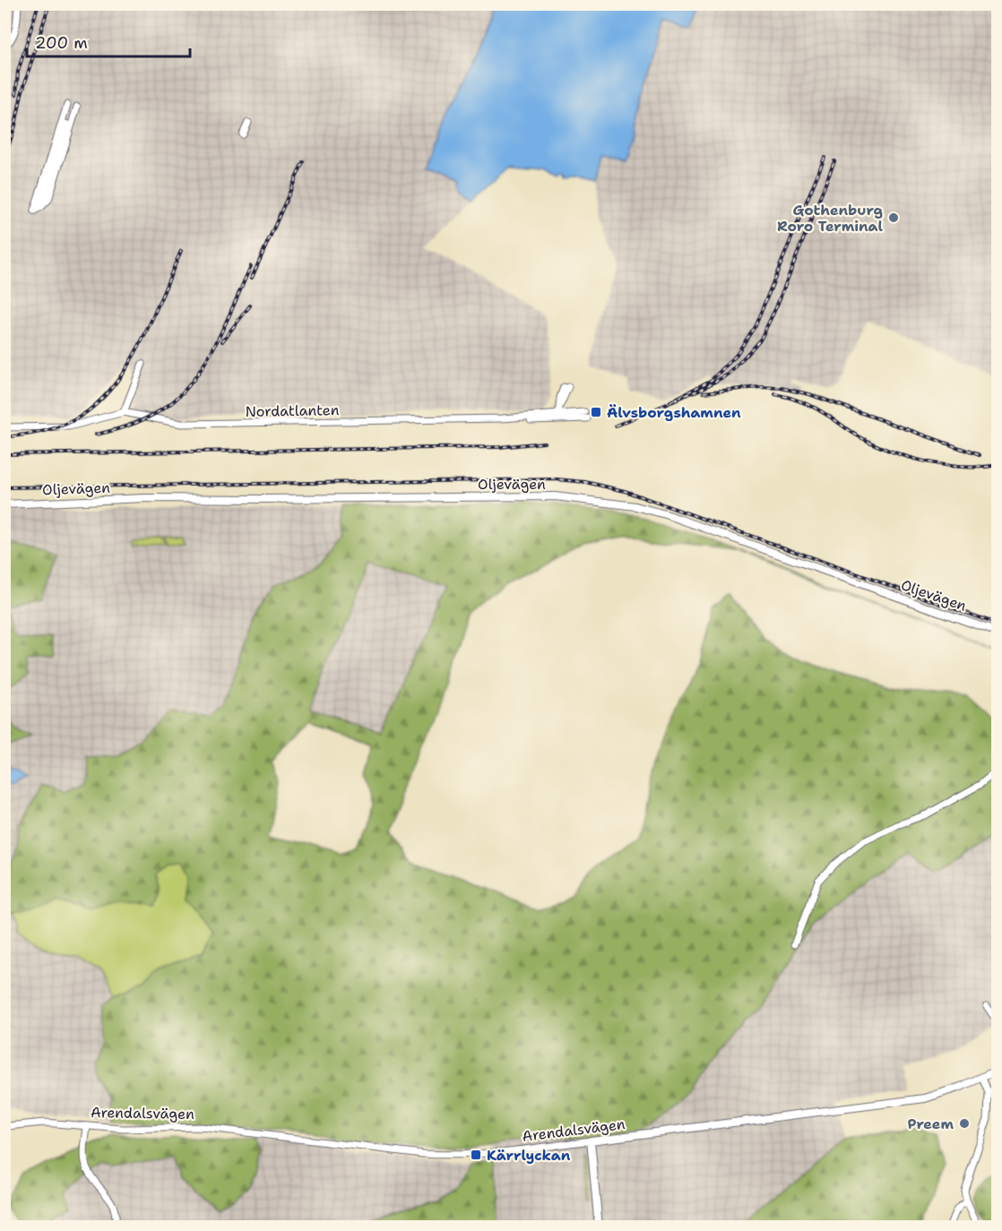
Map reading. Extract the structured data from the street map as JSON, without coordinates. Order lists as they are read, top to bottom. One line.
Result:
{"streets":{"street":["Nordatlanten","Oljevägen","Arendalsvägen"]},"places":{"other":["Gothenburg Roro Terminal","Preem"],"transit":["Älvsborgshamnen","Kärrlyckan"]},"scale_bar":"200 m"}
